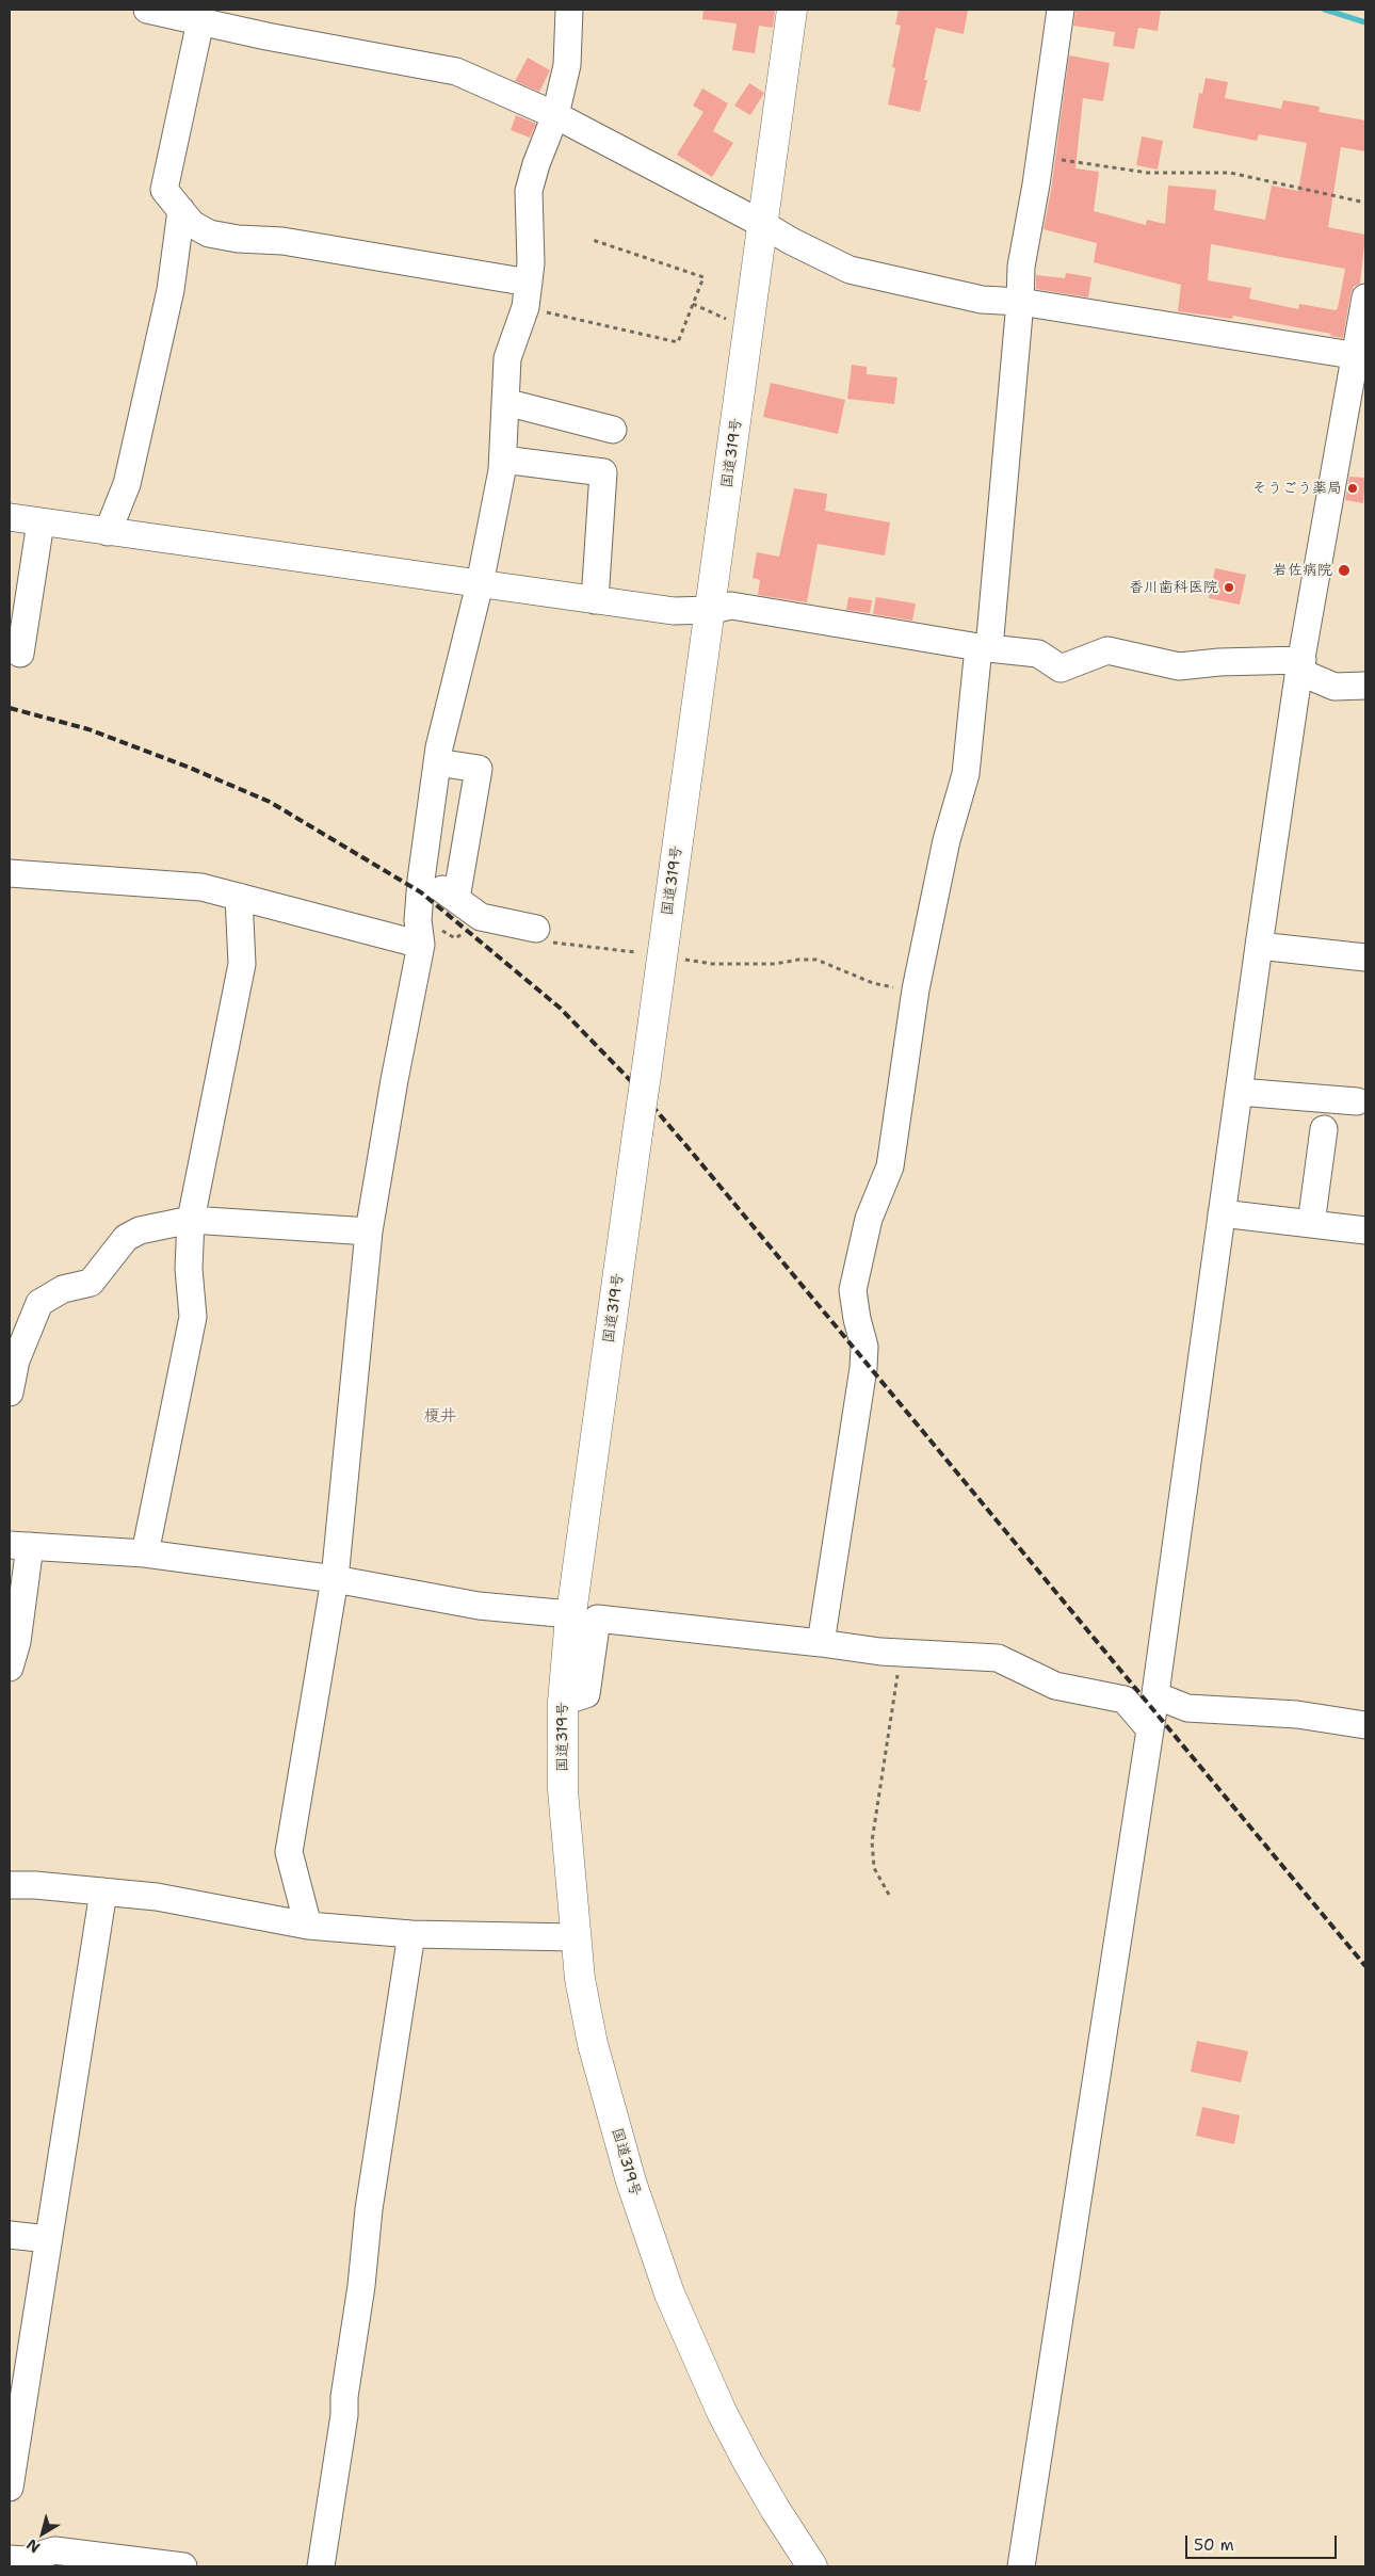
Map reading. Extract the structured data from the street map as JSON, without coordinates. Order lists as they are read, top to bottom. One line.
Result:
{"streets":{"highway":["国道319号"]},"districts":["榎井"],"places":["そうごう薬局","岩佐病院","香川歯科医院"],"scale_bar":"50 m","north":"bottom left"}
